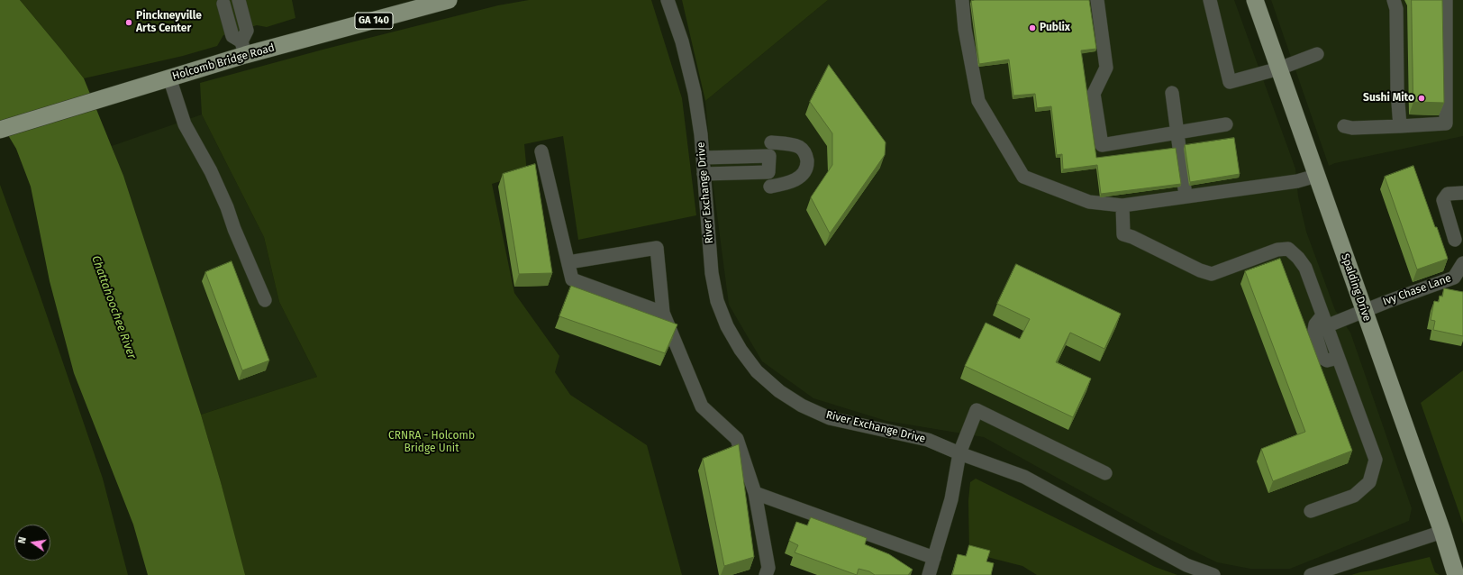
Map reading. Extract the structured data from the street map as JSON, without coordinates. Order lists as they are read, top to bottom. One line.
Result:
{"streets":{"main road":["GA 140","Holcomb Bridge Road","Spalding Drive"],"street":["River Exchange Drive","Ivy Chase Lane"]},"crossings":[["Spalding Drive","Ivy Chase Lane"]],"water":["Chattahoochee River"],"parks":["CRNRA - Holcomb Bridge Unit"],"places":["Pinckneyville Arts Center","Publix","Sushi Mito"],"north":"left"}
